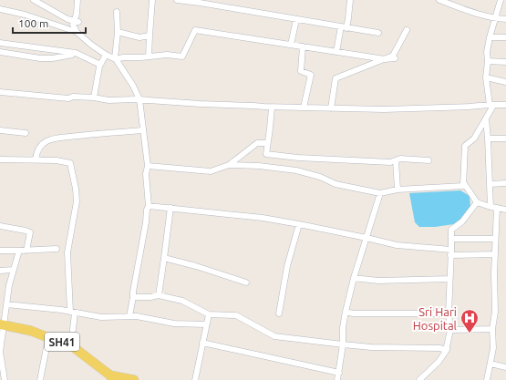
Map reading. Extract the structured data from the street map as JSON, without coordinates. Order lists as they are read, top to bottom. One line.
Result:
{"streets":{"main road":["SH41"]},"places":{"hospital":["Sri Hari Hospital"]},"scale_bar":"100 m"}
